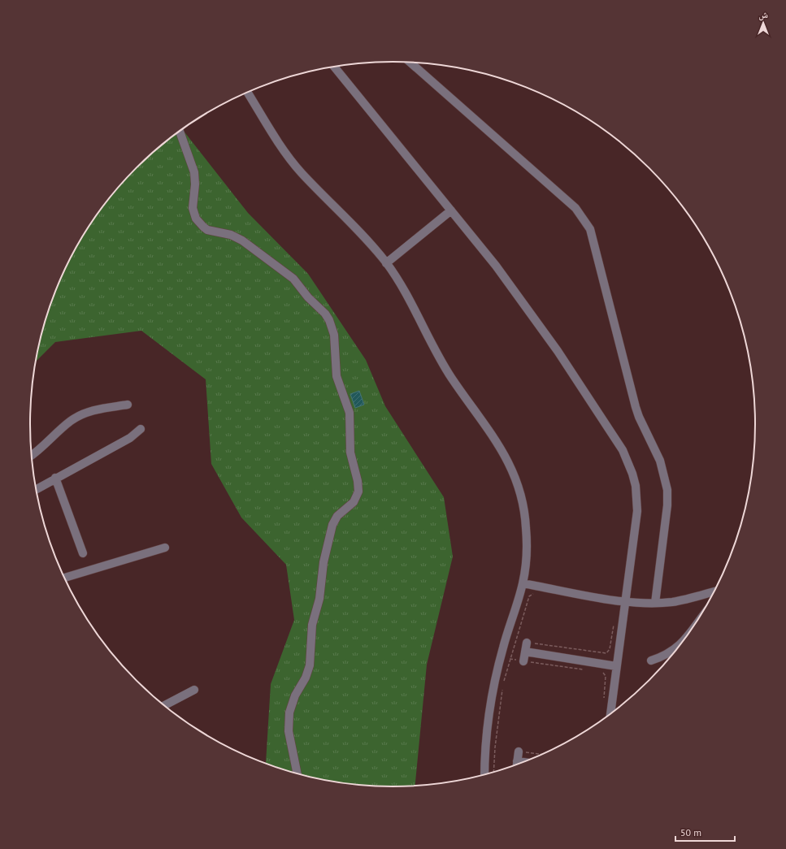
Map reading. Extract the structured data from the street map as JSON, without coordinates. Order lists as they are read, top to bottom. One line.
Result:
{"scale_bar":"50 m","north":"top"}
